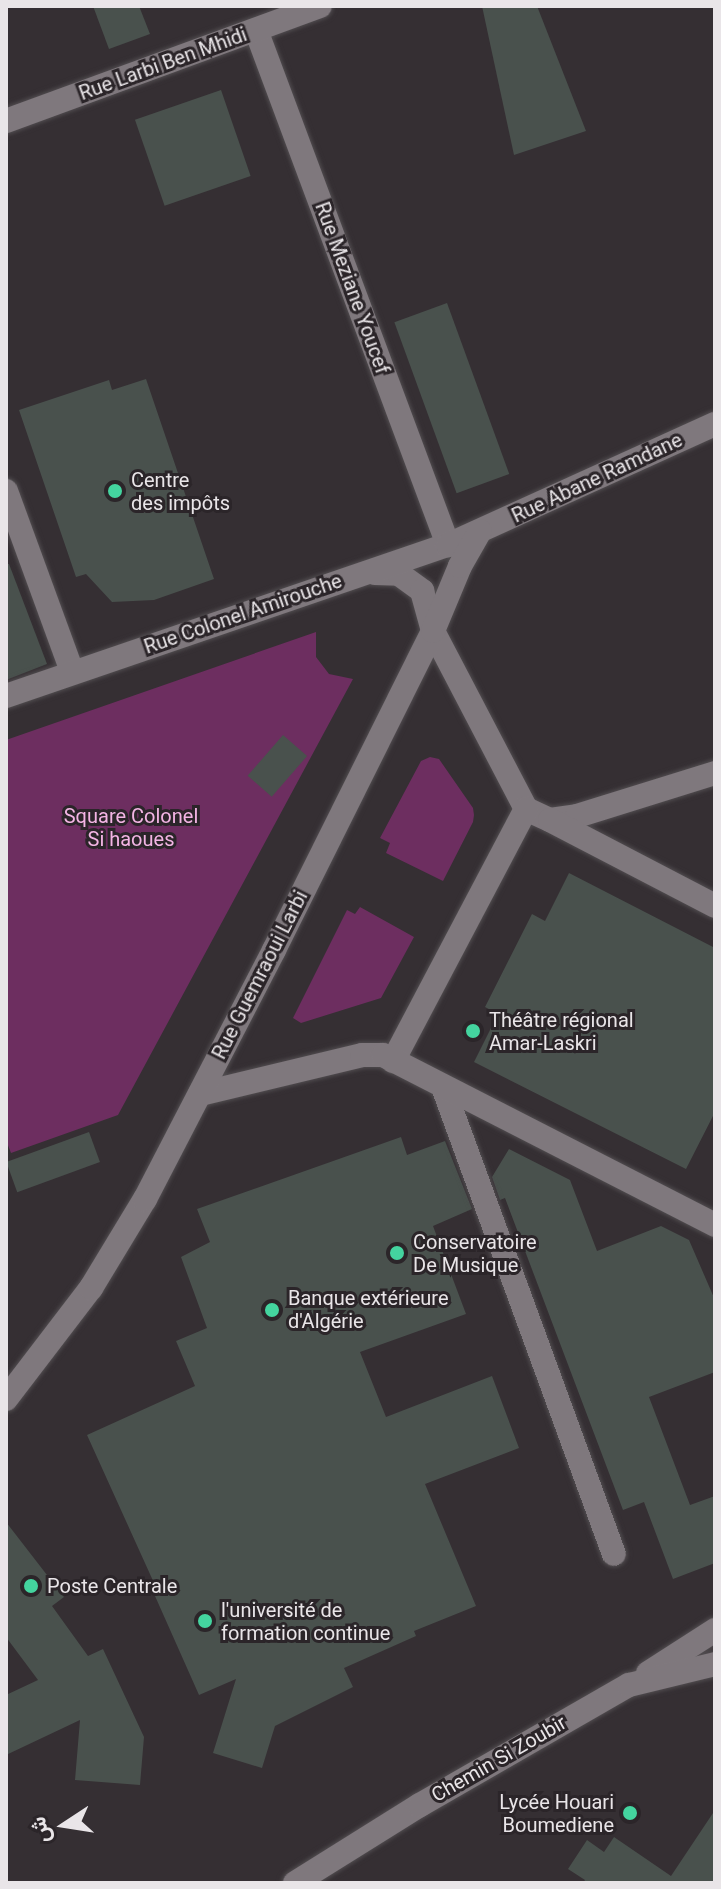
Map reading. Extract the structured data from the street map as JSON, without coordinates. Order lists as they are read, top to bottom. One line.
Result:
{"streets":{"street":["Rue Larbi Ben Mhidi","Rue Meziane Youcef","Rue Abane Ramdane","Rue Colonel Amirouche","Rue Guemraoui Larbi","Chemin Si Zoubir"]},"crossings":[["Rue Larbi Ben Mhidi","Rue Meziane Youcef"],["Rue Meziane Youcef","Rue Colonel Amirouche"],["Rue Abane Ramdane","Rue Colonel Amirouche"],["Rue Abane Ramdane","Rue Guemraoui Larbi"],["Rue Colonel Amirouche","Rue Guemraoui Larbi"]],"parks":["Square Colonel Si haoues"],"places":["Centre des impôts","Théâtre régional Amar-Laskri","Conservatoire De Musique","Banque extérieure d'Algérie","Poste Centrale","l'université de formation continue","Lycée Houari Boumediene"],"north":"left"}
